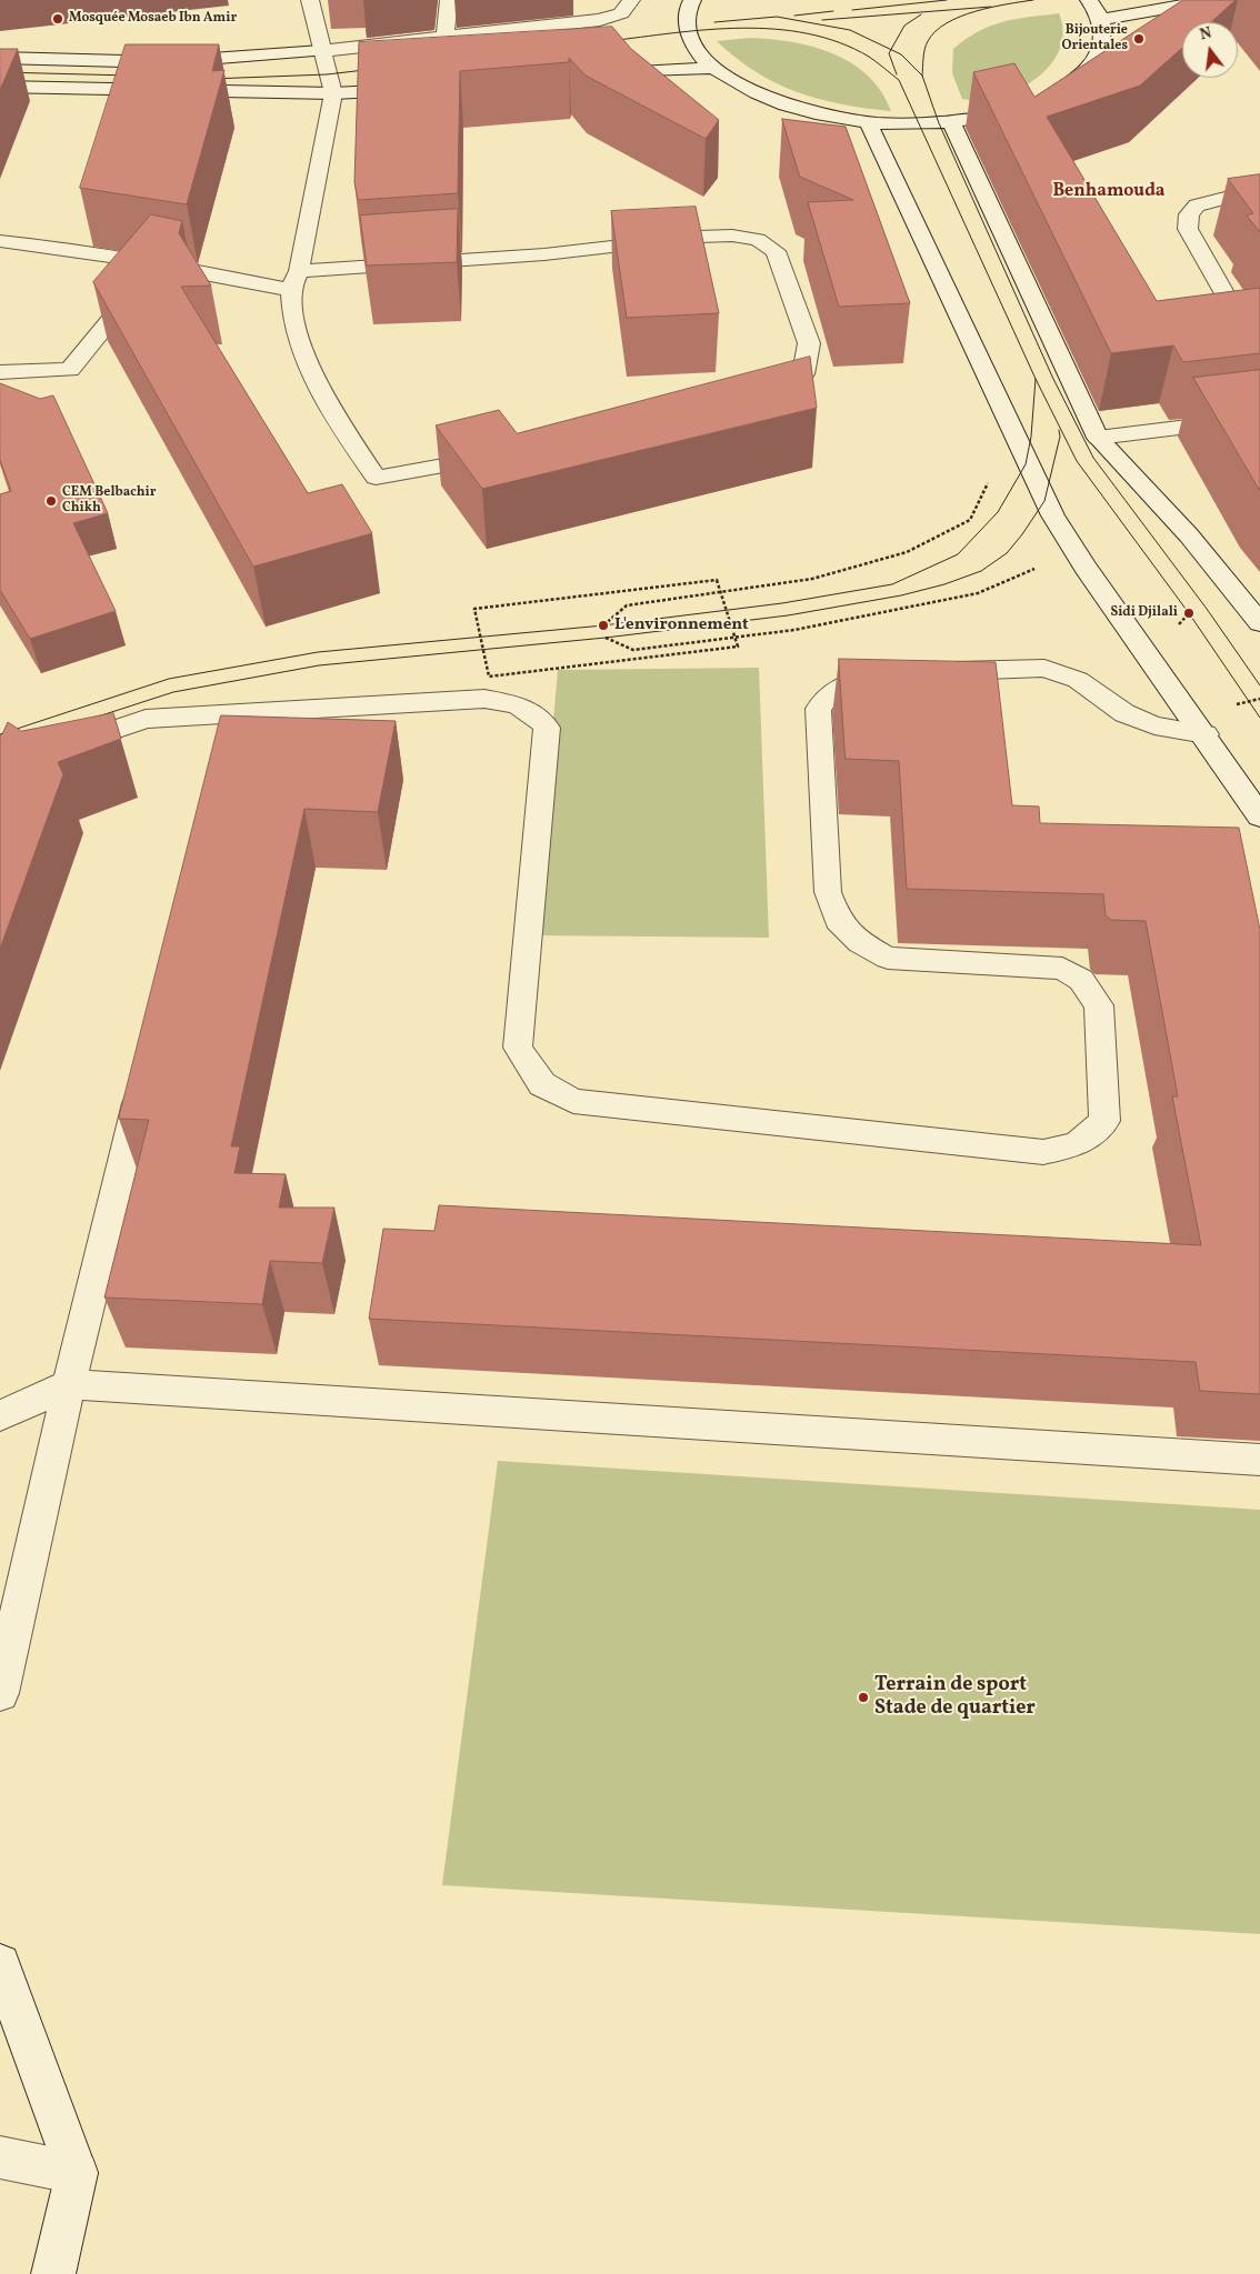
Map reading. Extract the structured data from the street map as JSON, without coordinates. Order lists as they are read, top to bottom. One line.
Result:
{"districts":["Benhamouda"],"places":["Mosquée Mosaeb Ibn Amir","Bijouterie Orientales","CEM Belbachir Chikh","Sidi Djilali","L'environnement","Terrain de sport Stade de quartier"],"north":"top"}
